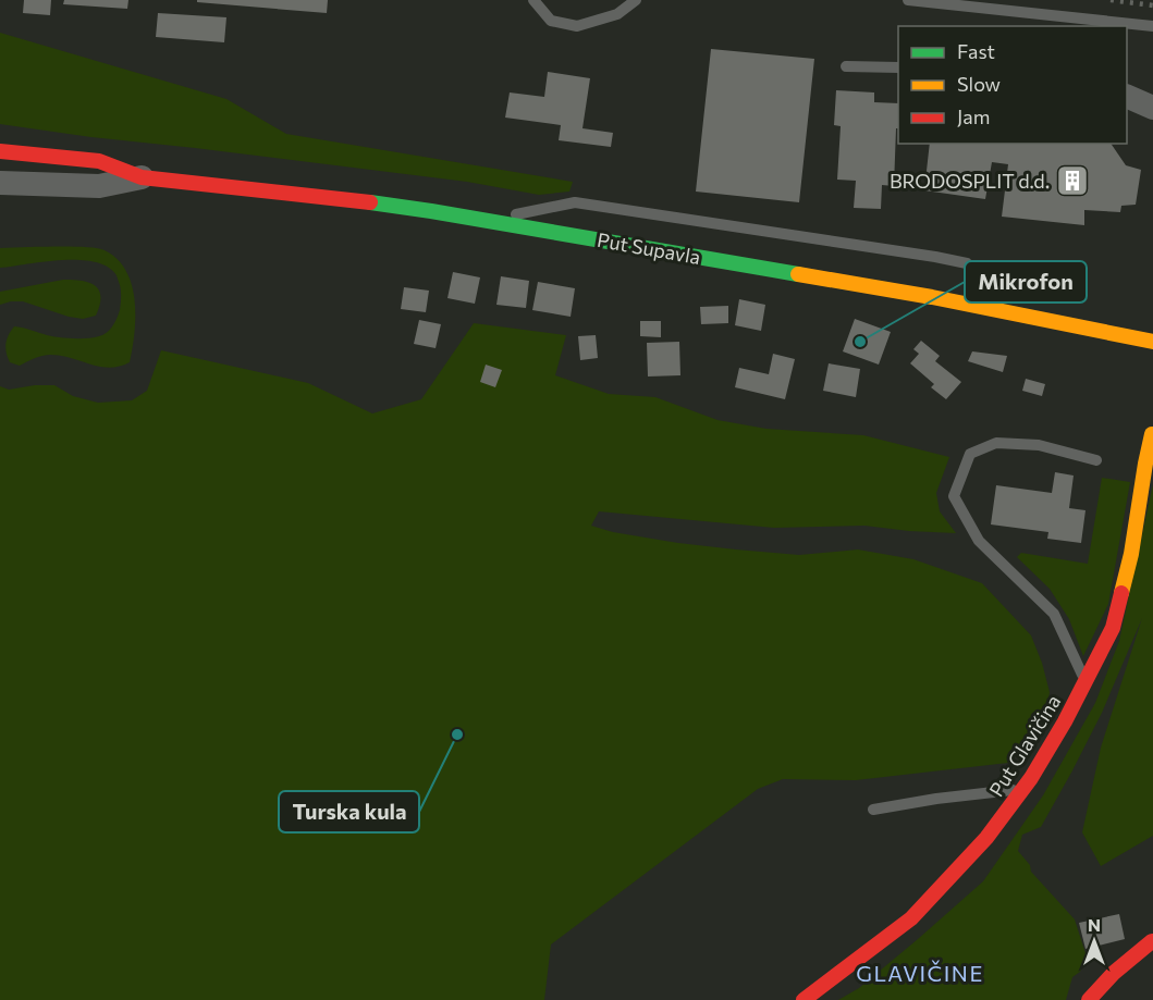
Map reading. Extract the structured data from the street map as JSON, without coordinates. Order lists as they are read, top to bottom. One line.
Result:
{"streets":{"street":["Put Supavla","Put Glavičina"]},"districts":["GLAVIČINE"],"places":{"building":["BRODOSPLIT d.d."],"other":["Mikrofon","Turska kula"]},"legend":["Fast","Slow","Jam"],"north":"top"}
